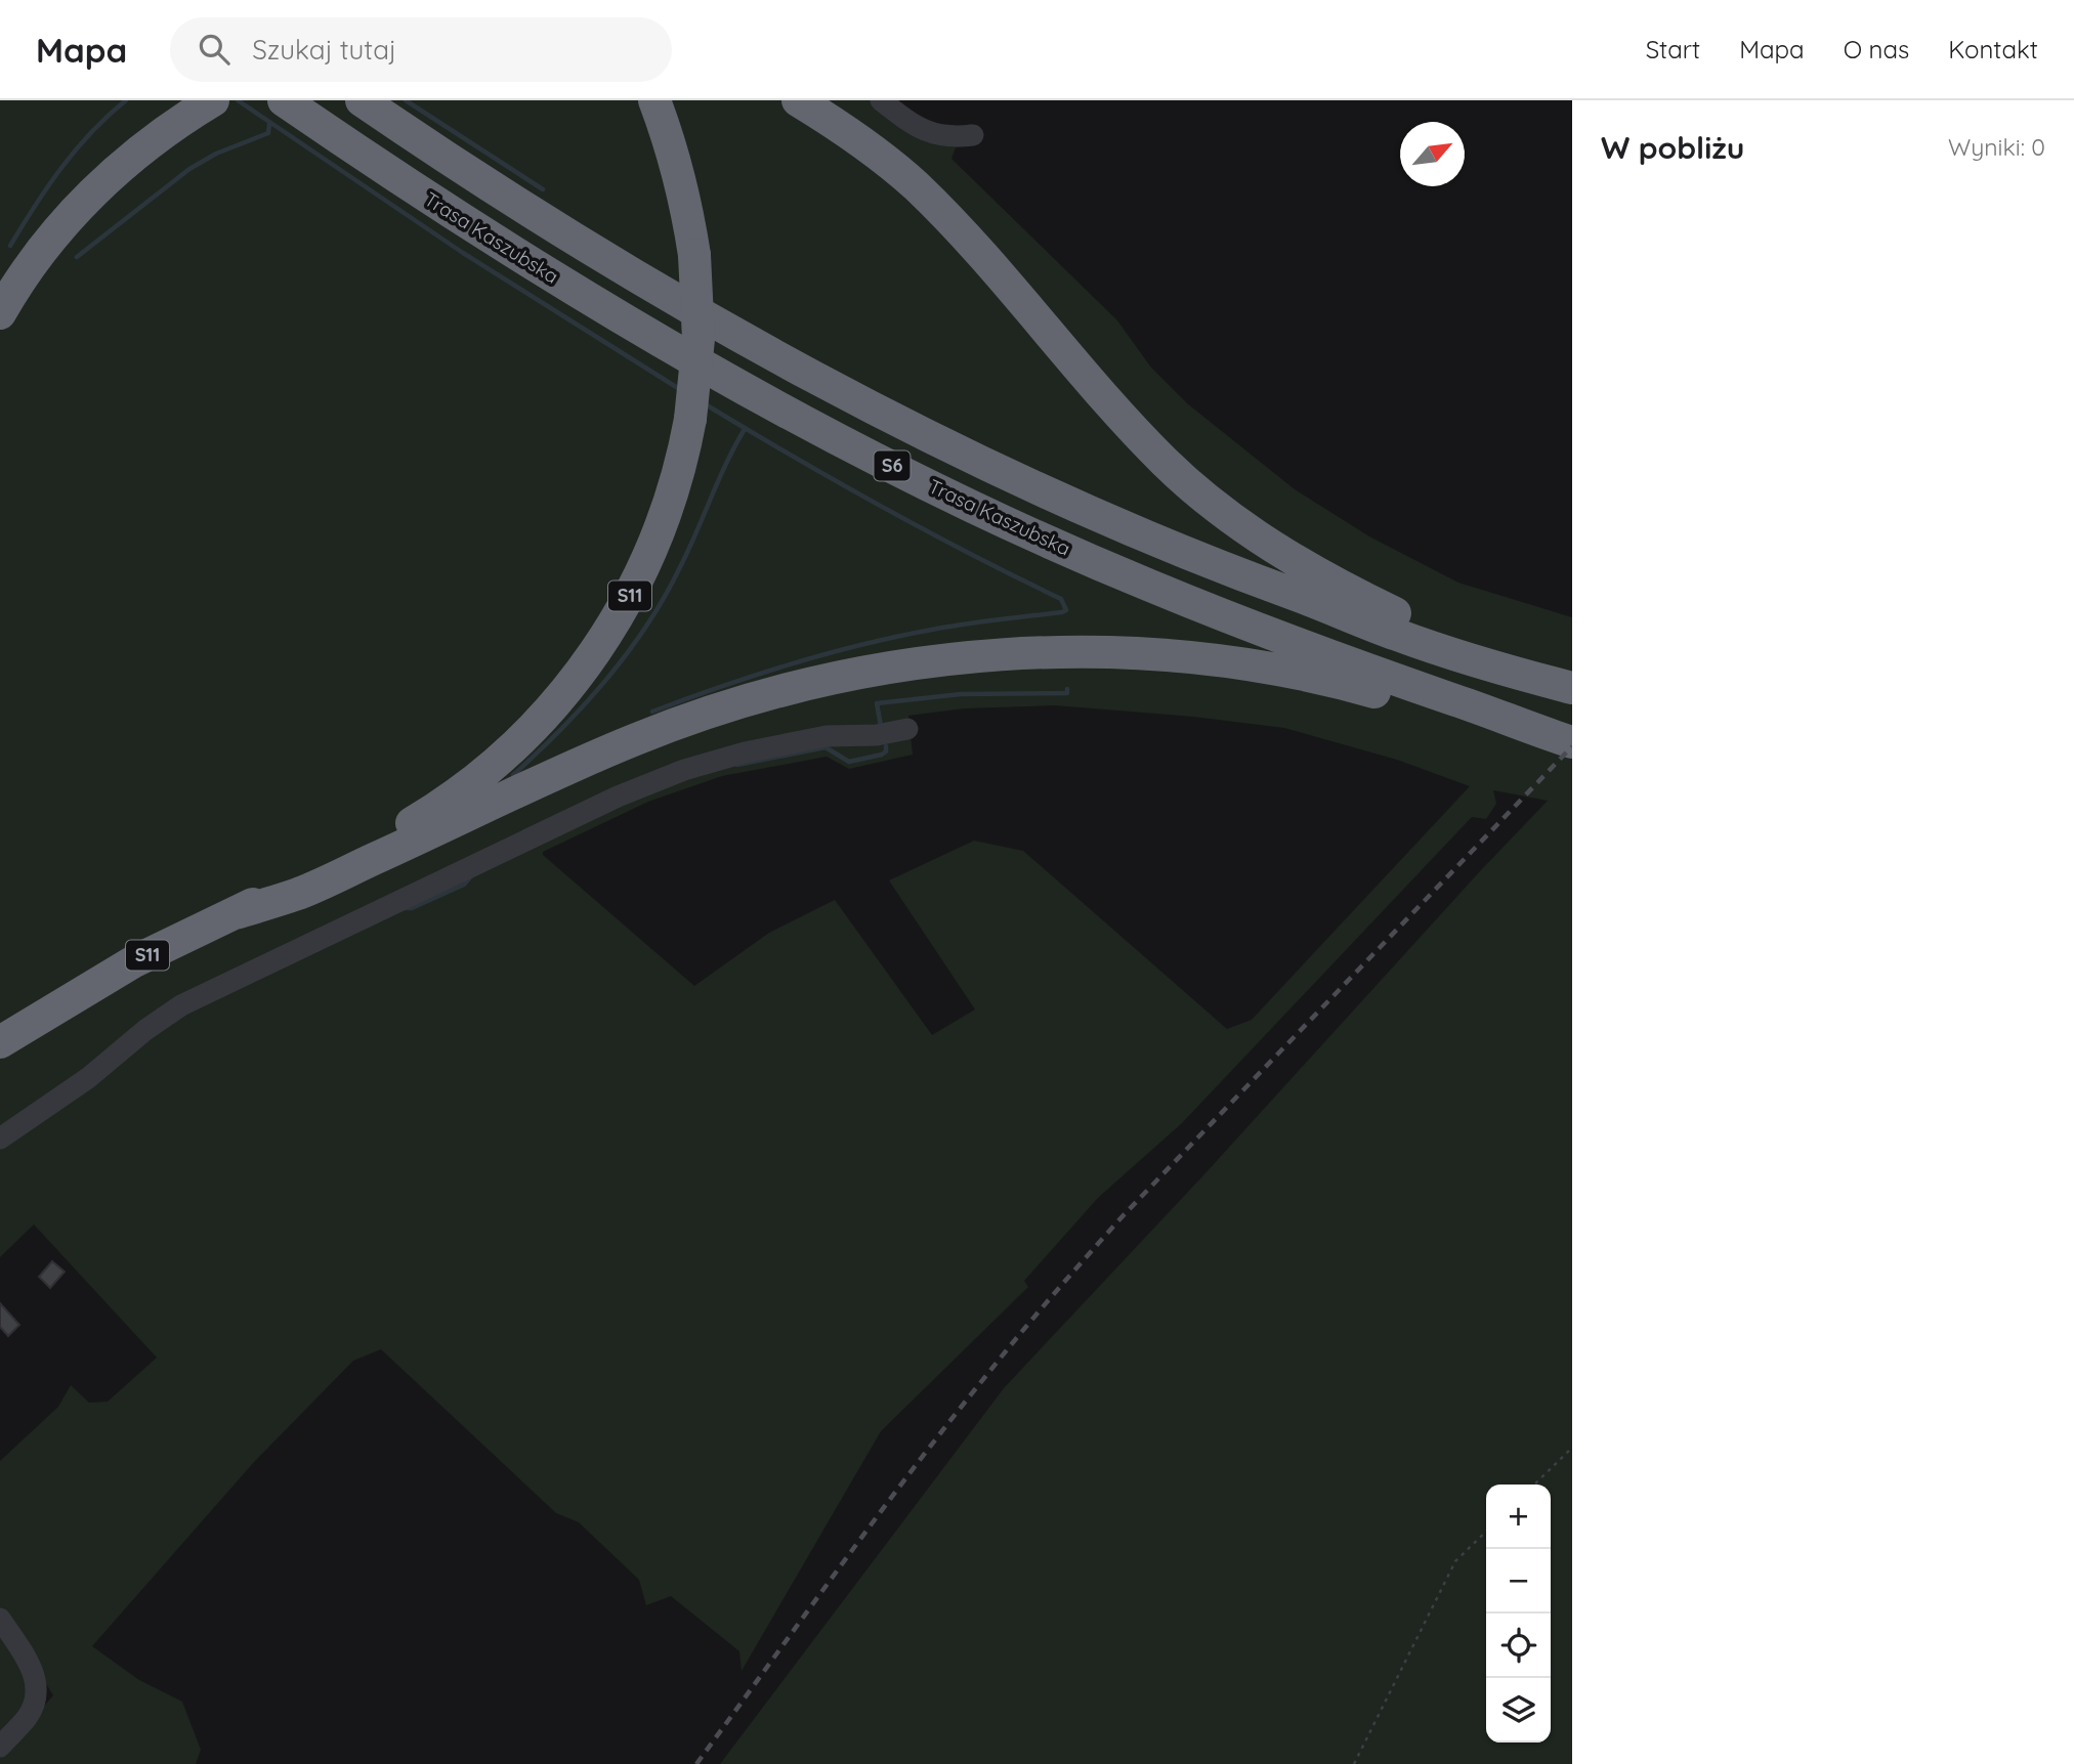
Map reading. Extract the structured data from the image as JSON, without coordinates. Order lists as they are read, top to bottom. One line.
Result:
{"streets":{"highway":["Trasa Kaszubska","S6","S11"]},"north":"top right","page":{"header":"Mapa","search":"Szukaj tutaj","nav":["Start","Mapa","O nas","Kontakt"],"heading":["W pobliżu","Wyniki: 0"],"map_buttons":["+","−"]}}
